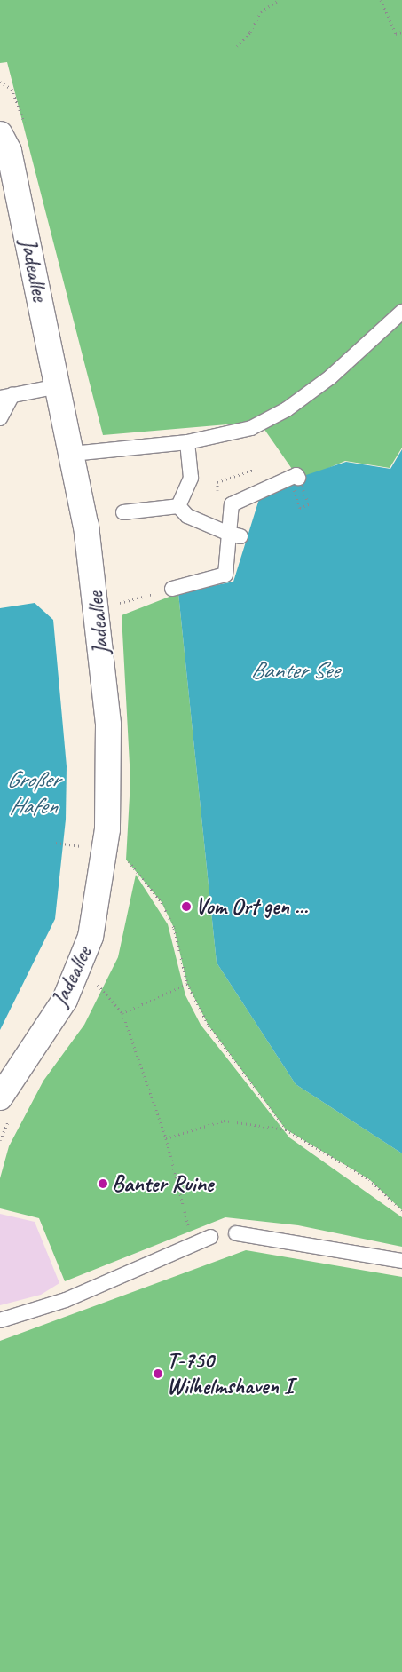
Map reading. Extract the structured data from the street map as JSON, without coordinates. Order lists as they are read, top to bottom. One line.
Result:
{"streets":{"street":["Jadeallee"]},"water":["Banter See","Großer Hafen"],"places":["Vom Ort gen ...","Banter Ruine","T-750 Wilhelmshaven I"]}
